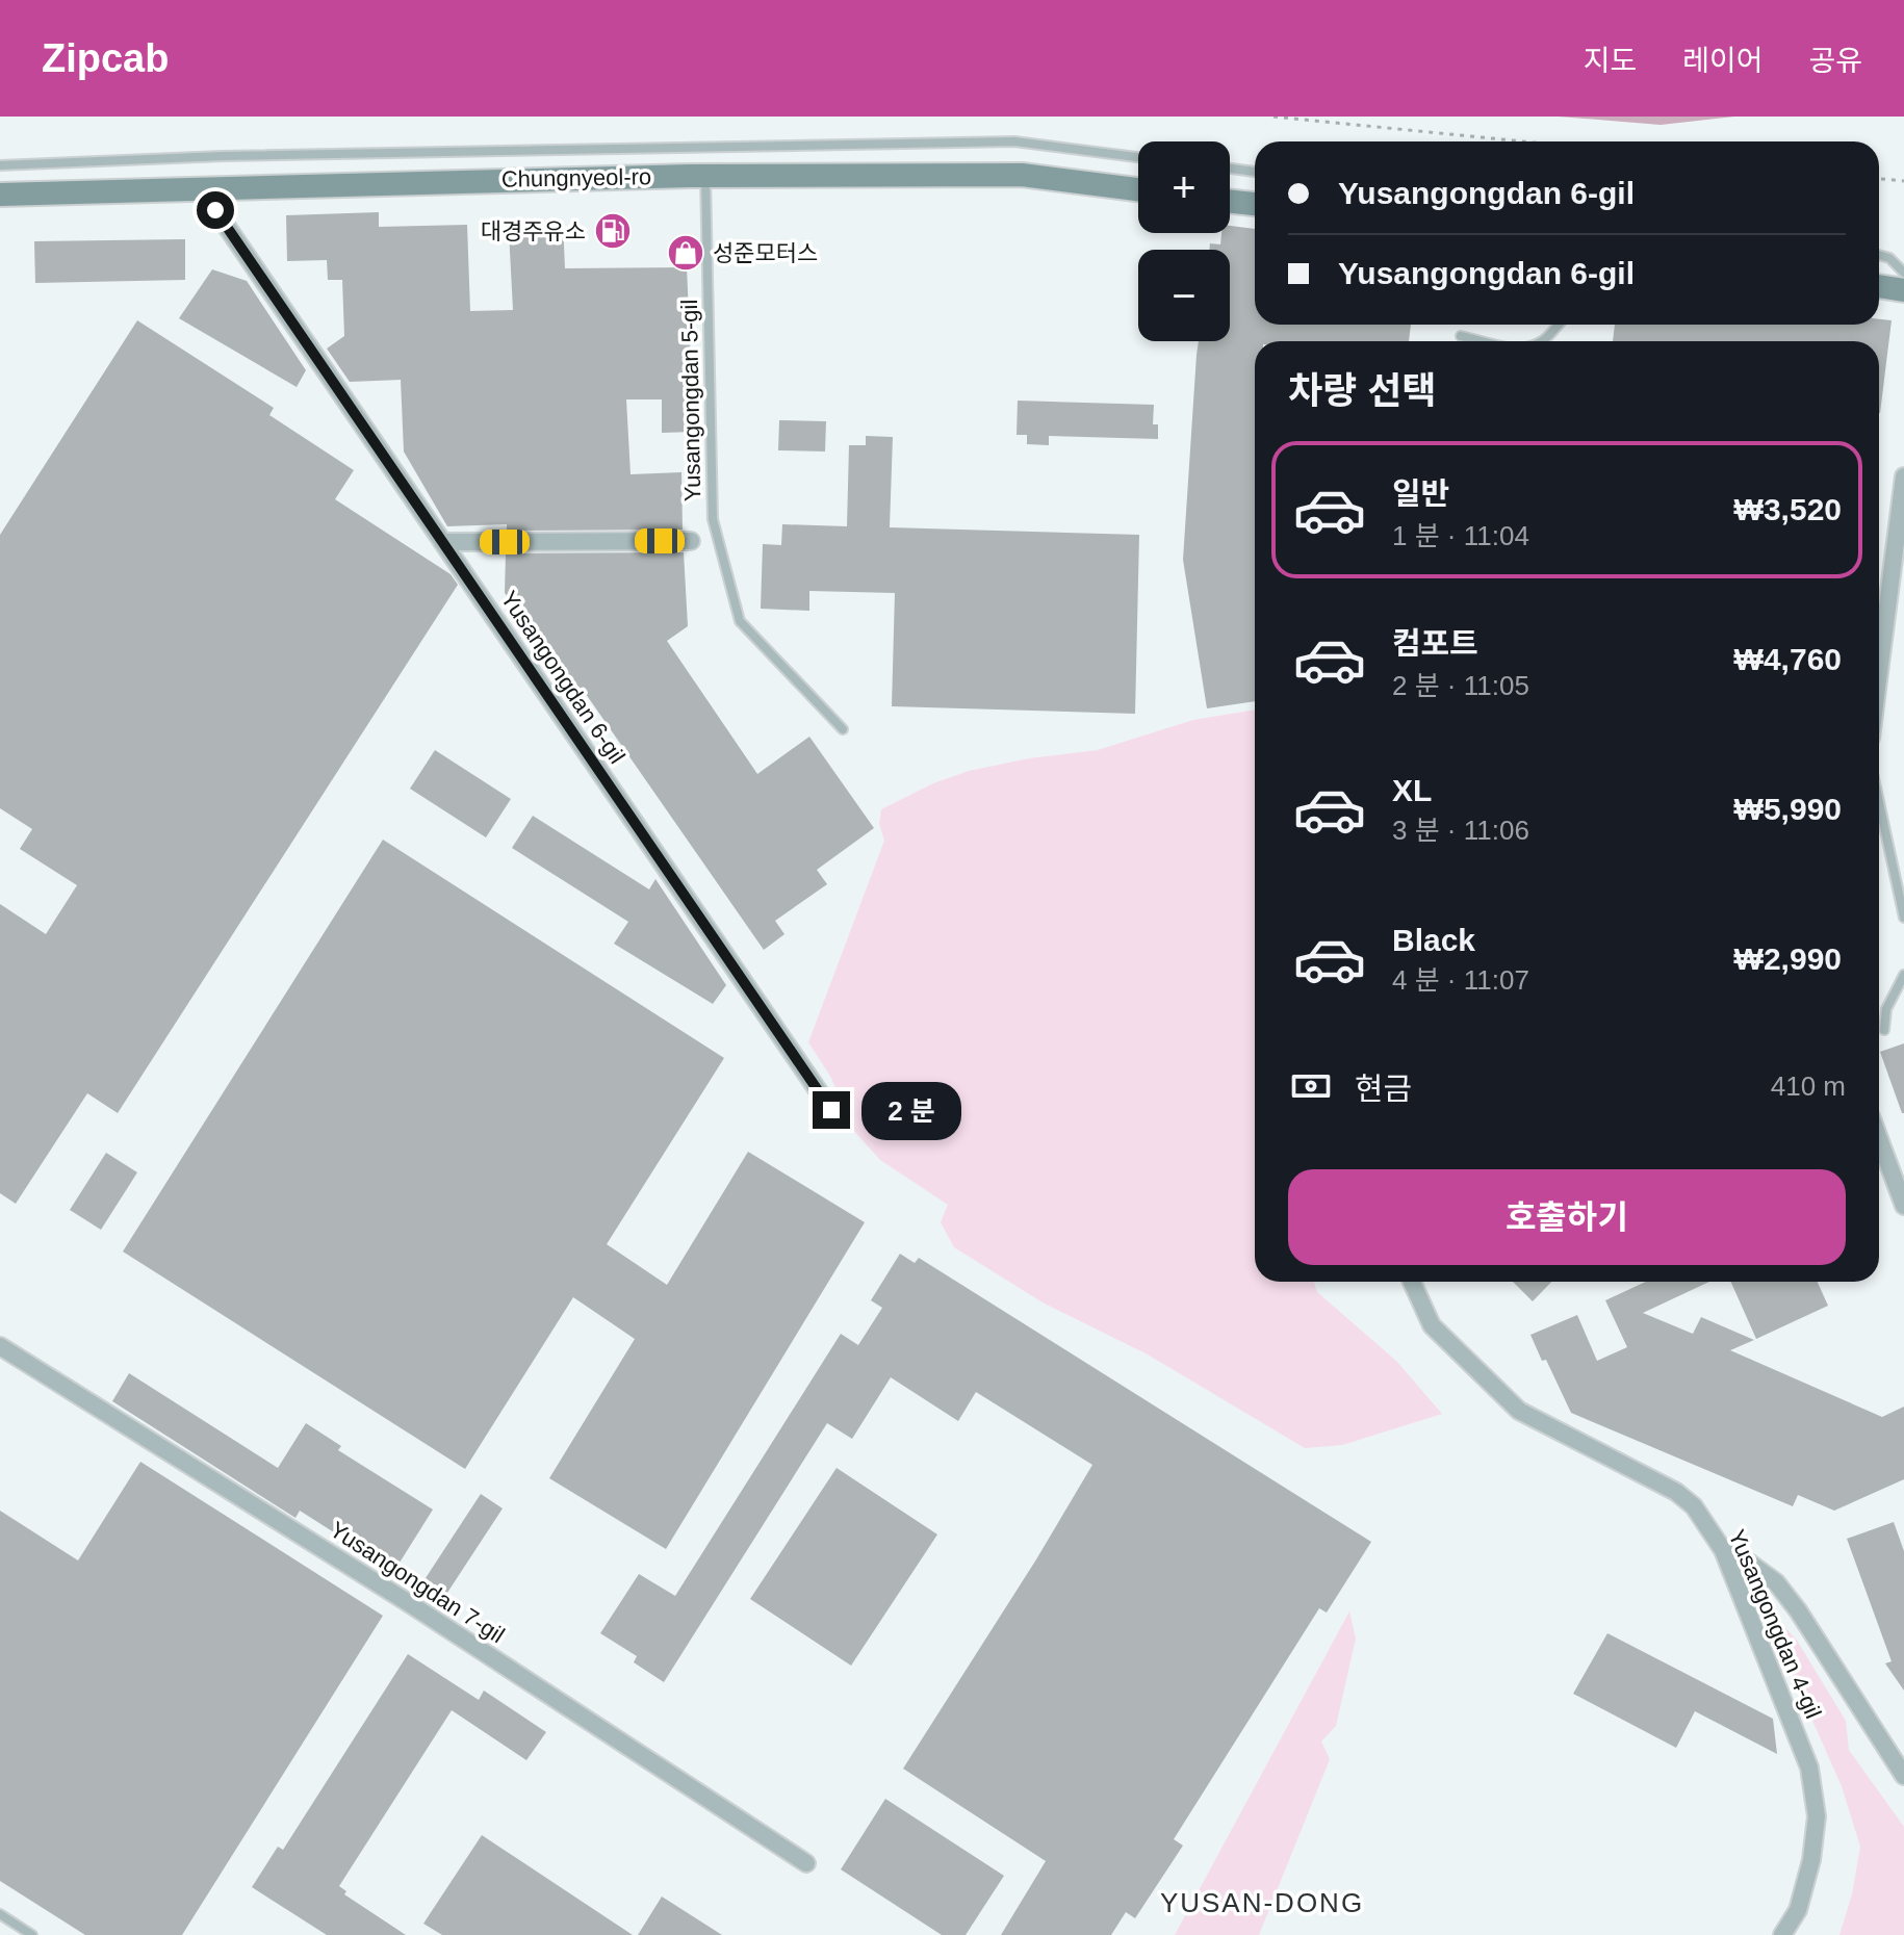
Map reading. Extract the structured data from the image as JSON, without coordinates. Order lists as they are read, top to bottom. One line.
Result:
{"streets":{"main road":["Chungnyeol-ro"],"street":["Yusangongdan 6-gil","Yusangongdan 7-gil","Yusangongdan 4-gil"],"lane":["Yusangongdan 5-gil"]},"crossings":[["Chungnyeol-ro","Yusangongdan 5-gil"],["Chungnyeol-ro","Yusangongdan 6-gil"]],"districts":["YUSAN-DONG"],"places":{"fuel station":["대경주유소"],"shop":["성준모터스"]},"page":{"header":"Zipcab","nav":["지도","레이어","공유"],"map_buttons":["+","−"],"banner":["Yusangongdan 6-gil","Yusangongdan 6-gil"],"heading":"차량 선택","list":[{"name":"일반","note":"1 분 · 11:04","value":"₩3,520"},{"name":"컴포트","note":"2 분 · 11:05","value":"₩4,760"},{"name":"XL","note":"3 분 · 11:06","value":"₩5,990"},{"name":"Black","note":"4 분 · 11:07","value":"₩2,990"}],"pay":["현금","410 m"],"bubble":"2 분","buttons":"호출하기"}}
